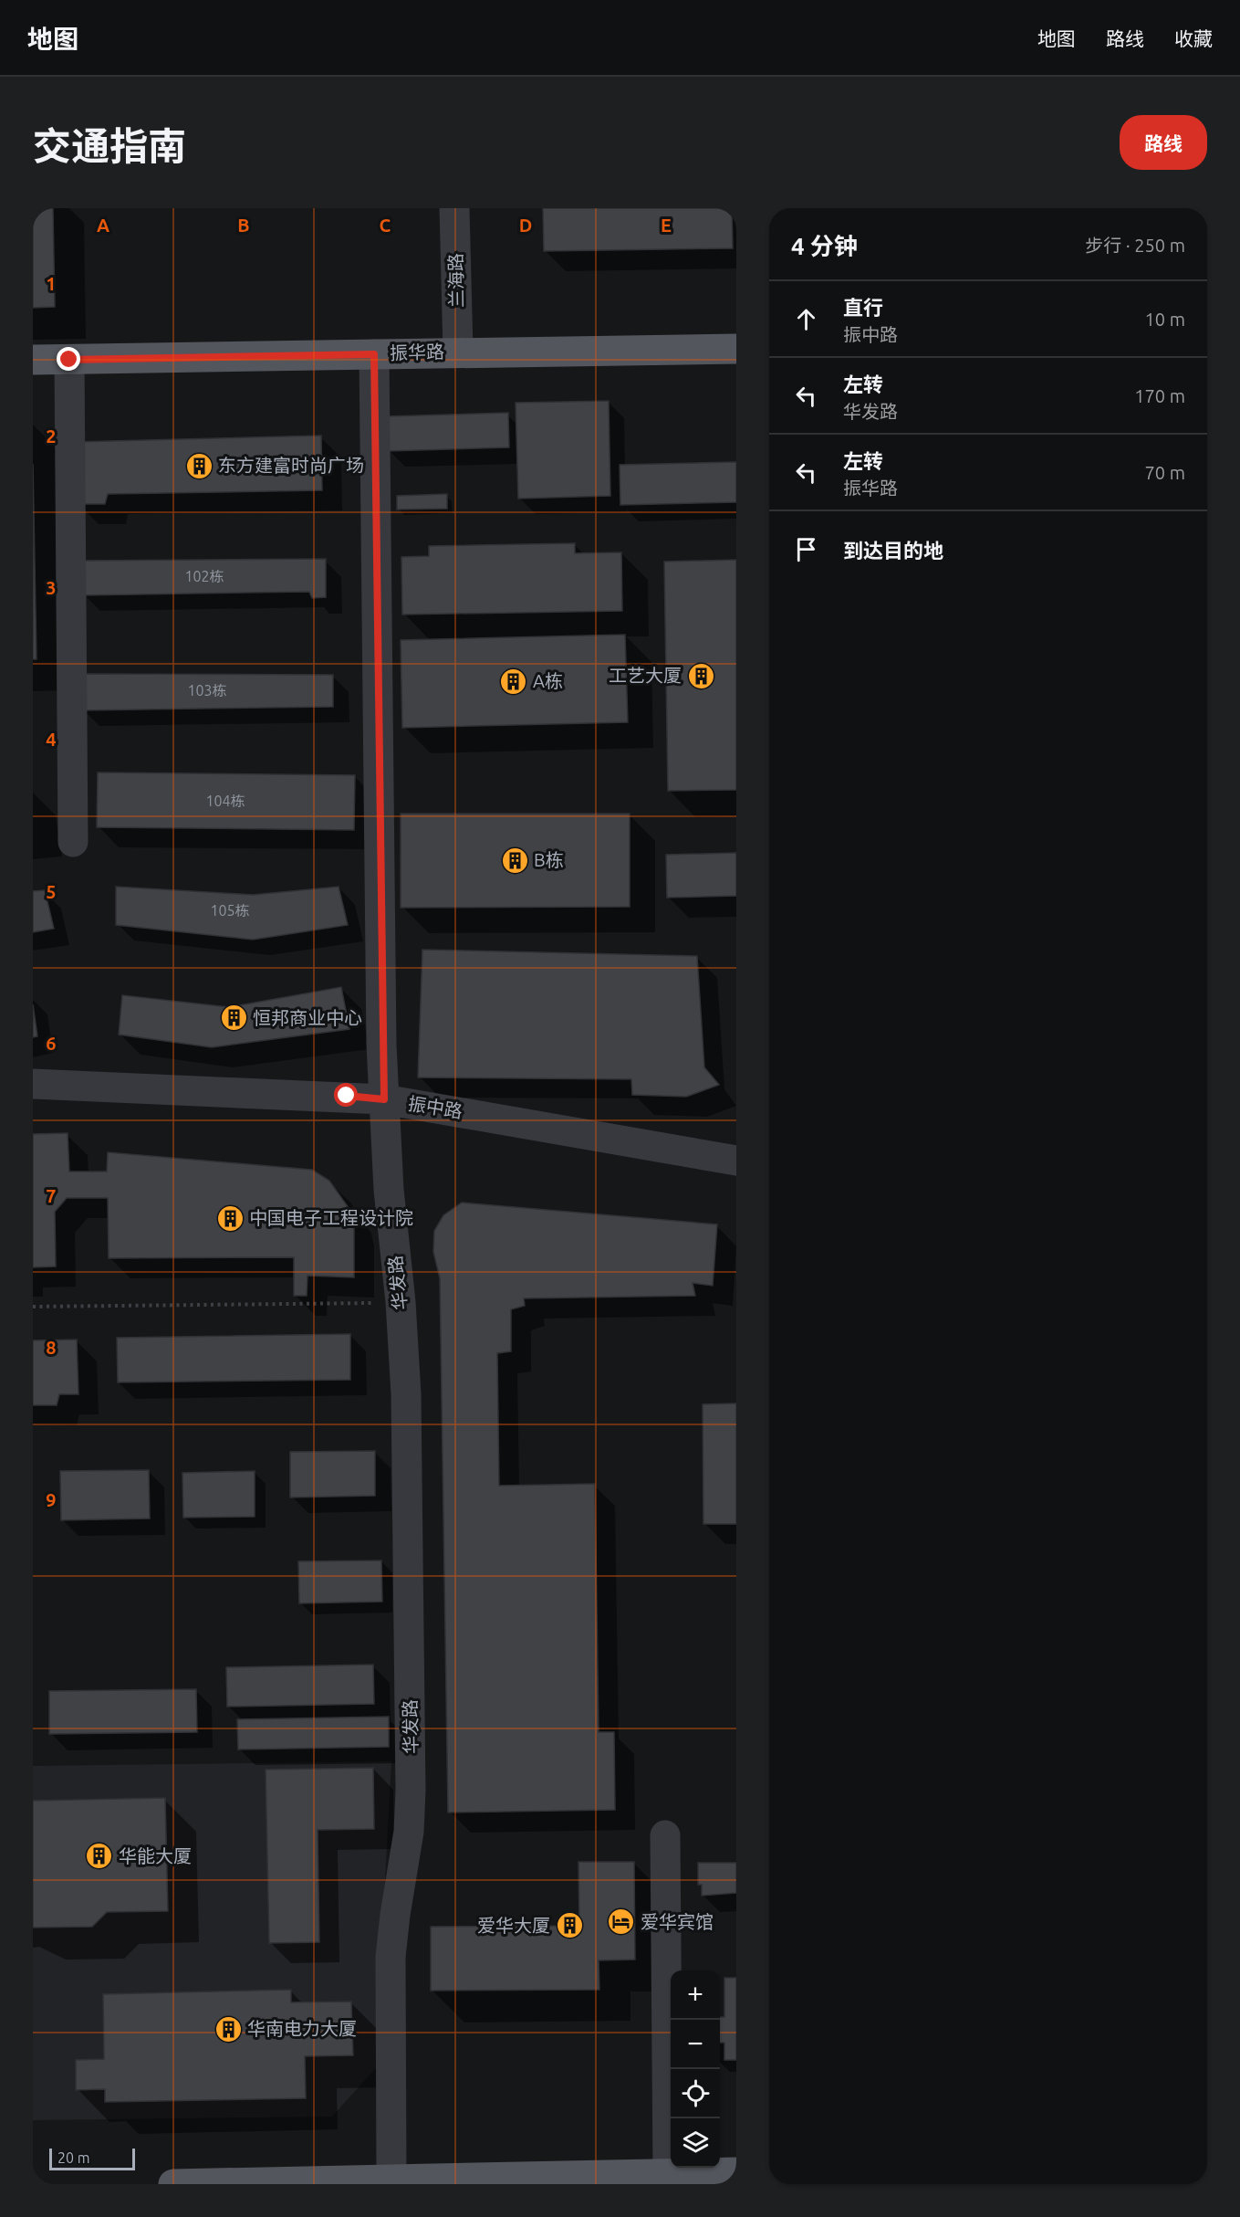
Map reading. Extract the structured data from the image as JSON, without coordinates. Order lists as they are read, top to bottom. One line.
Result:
{"streets":{"main road":["振华路"],"street":["兰海路","振中路","华发路"]},"crossings":[["兰海路","振华路"],["振华路","华发路"],["振中路","华发路"]],"places":{"building":["东方建富时尚广场","工艺大厦","A栋","B栋","恒邦商业中心","中国电子工程设计院","华能大厦","爱华大厦","华南电力大厦"],"hotel":["爱华宾馆"]},"house_numbers":["102栋","103栋","104栋","105栋"],"scale_bar":"20 m","page":{"header":"地图","nav":["地图","路线","收藏"],"title":"交通指南","buttons":"路线","heading":["4 分钟","步行 · 250 m"],"list":[["直行","振中路","10 m"],["左转","华发路","170 m"],["左转","振华路","70 m"],"到达目的地"],"map_buttons":["+","−"],"scale":"20 m"},"grid":{"columns":["A","B","C","D","E"],"rows":["1","2","3","4","5","6","7","8","9"]}}
